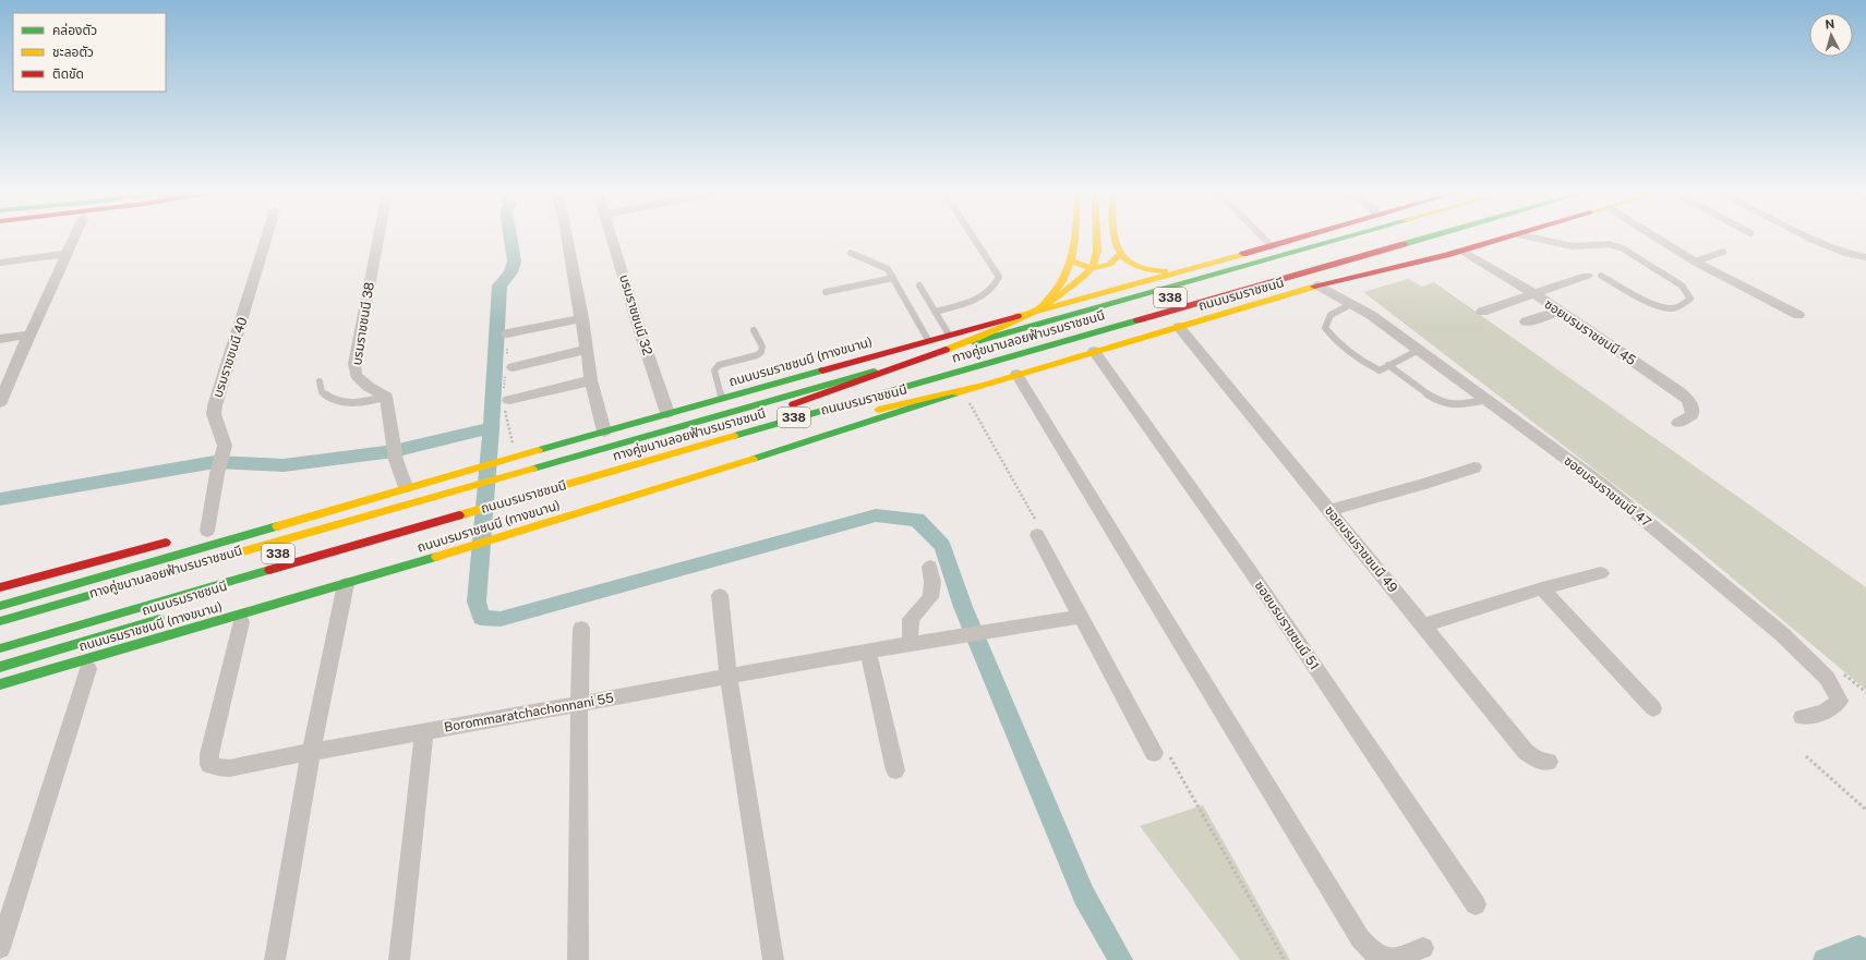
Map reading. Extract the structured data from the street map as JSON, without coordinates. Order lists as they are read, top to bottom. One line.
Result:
{"streets":{"main road":["ถนนบรมราชชนนี","338","ทางคู่ขนานลอยฟ้าบรมราชชนนี","ถนนบรมราชชนนี (ทางขนาน)"],"street":["บรมราชชนนี 32","บรมราชชนนี 38","ซอยบรมราชชนนี 45","บรมราชชนนี 40","ซอยบรมราชชนนี 47","ซอยบรมราชชนนี 49","ซอยบรมราชชนนี 51","Borommaratchachonnani 55"]},"crossings":[["ถนนบรมราชชนนี","338"],["ถนนบรมราชชนนี","ถนนบรมราชชนนี (ทางขนาน)"],["ถนนบรมราชชนนี","ซอยบรมราชชนนี 47"],["ถนนบรมราชชนนี","ซอยบรมราชชนนี 49"],["ถนนบรมราชชนนี","ซอยบรมราชชนนี 51"],["338","ซอยบรมราชชนนี 45"],["338","ถนนบรมราชชนนี (ทางขนาน)"],["338","ซอยบรมราชชนนี 47"],["บรมราชชนนี 32","ถนนบรมราชชนนี (ทางขนาน)"]],"legend":["คล่องตัว","ชะลอตัว","ติดขัด"],"north":"top"}
